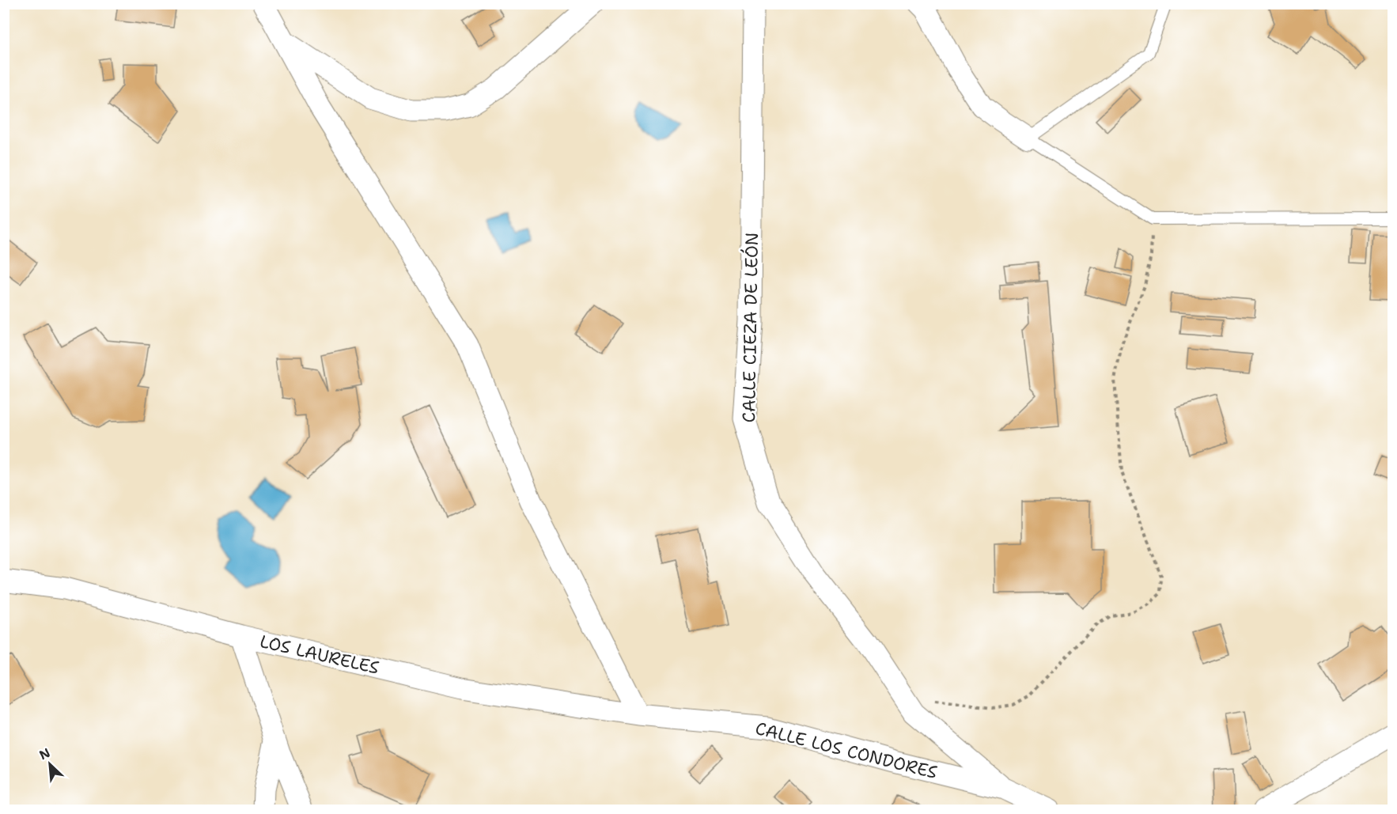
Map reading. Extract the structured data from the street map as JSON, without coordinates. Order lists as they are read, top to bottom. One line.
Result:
{"streets":{"street":["CALLE CIEZA DE LEÓN","LOS LAURELES","CALLE LOS CONDORES"]},"crossings":[["CALLE CIEZA DE LEÓN","CALLE LOS CONDORES"],["LOS LAURELES","CALLE LOS CONDORES"]],"north":"top left"}
